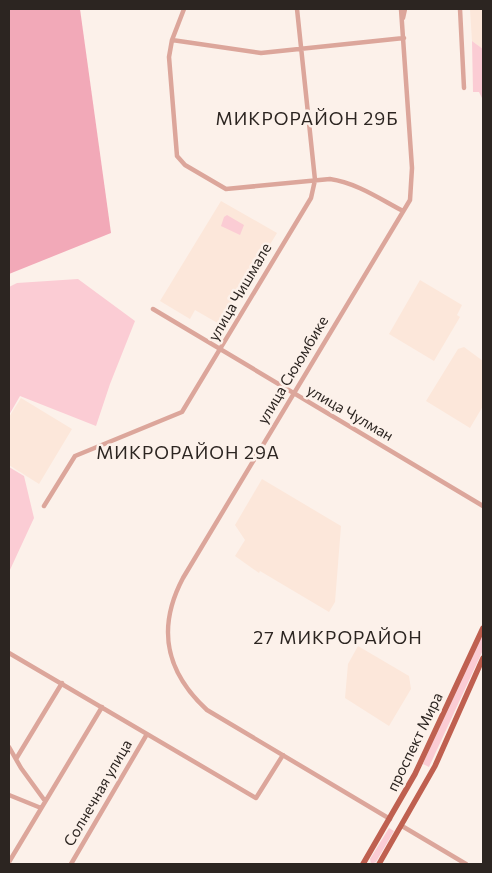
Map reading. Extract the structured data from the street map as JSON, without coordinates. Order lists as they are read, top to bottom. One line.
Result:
{"streets":{"main road":["проспект Мира"],"street":["улица Чишмале","улица Сююмбике","улица Чулман","Солнечная улица"]},"crossings":[["улица Чишмале","улица Чулман"],["улица Сююмбике","улица Чулман"],["улица Сююмбике","проспект Мира"],["улица Сююмбике","Солнечная улица"]],"districts":["МИКРОРАЙОН 29Б","МИКРОРАЙОН 29А","27 МИКРОРАЙОН"]}
